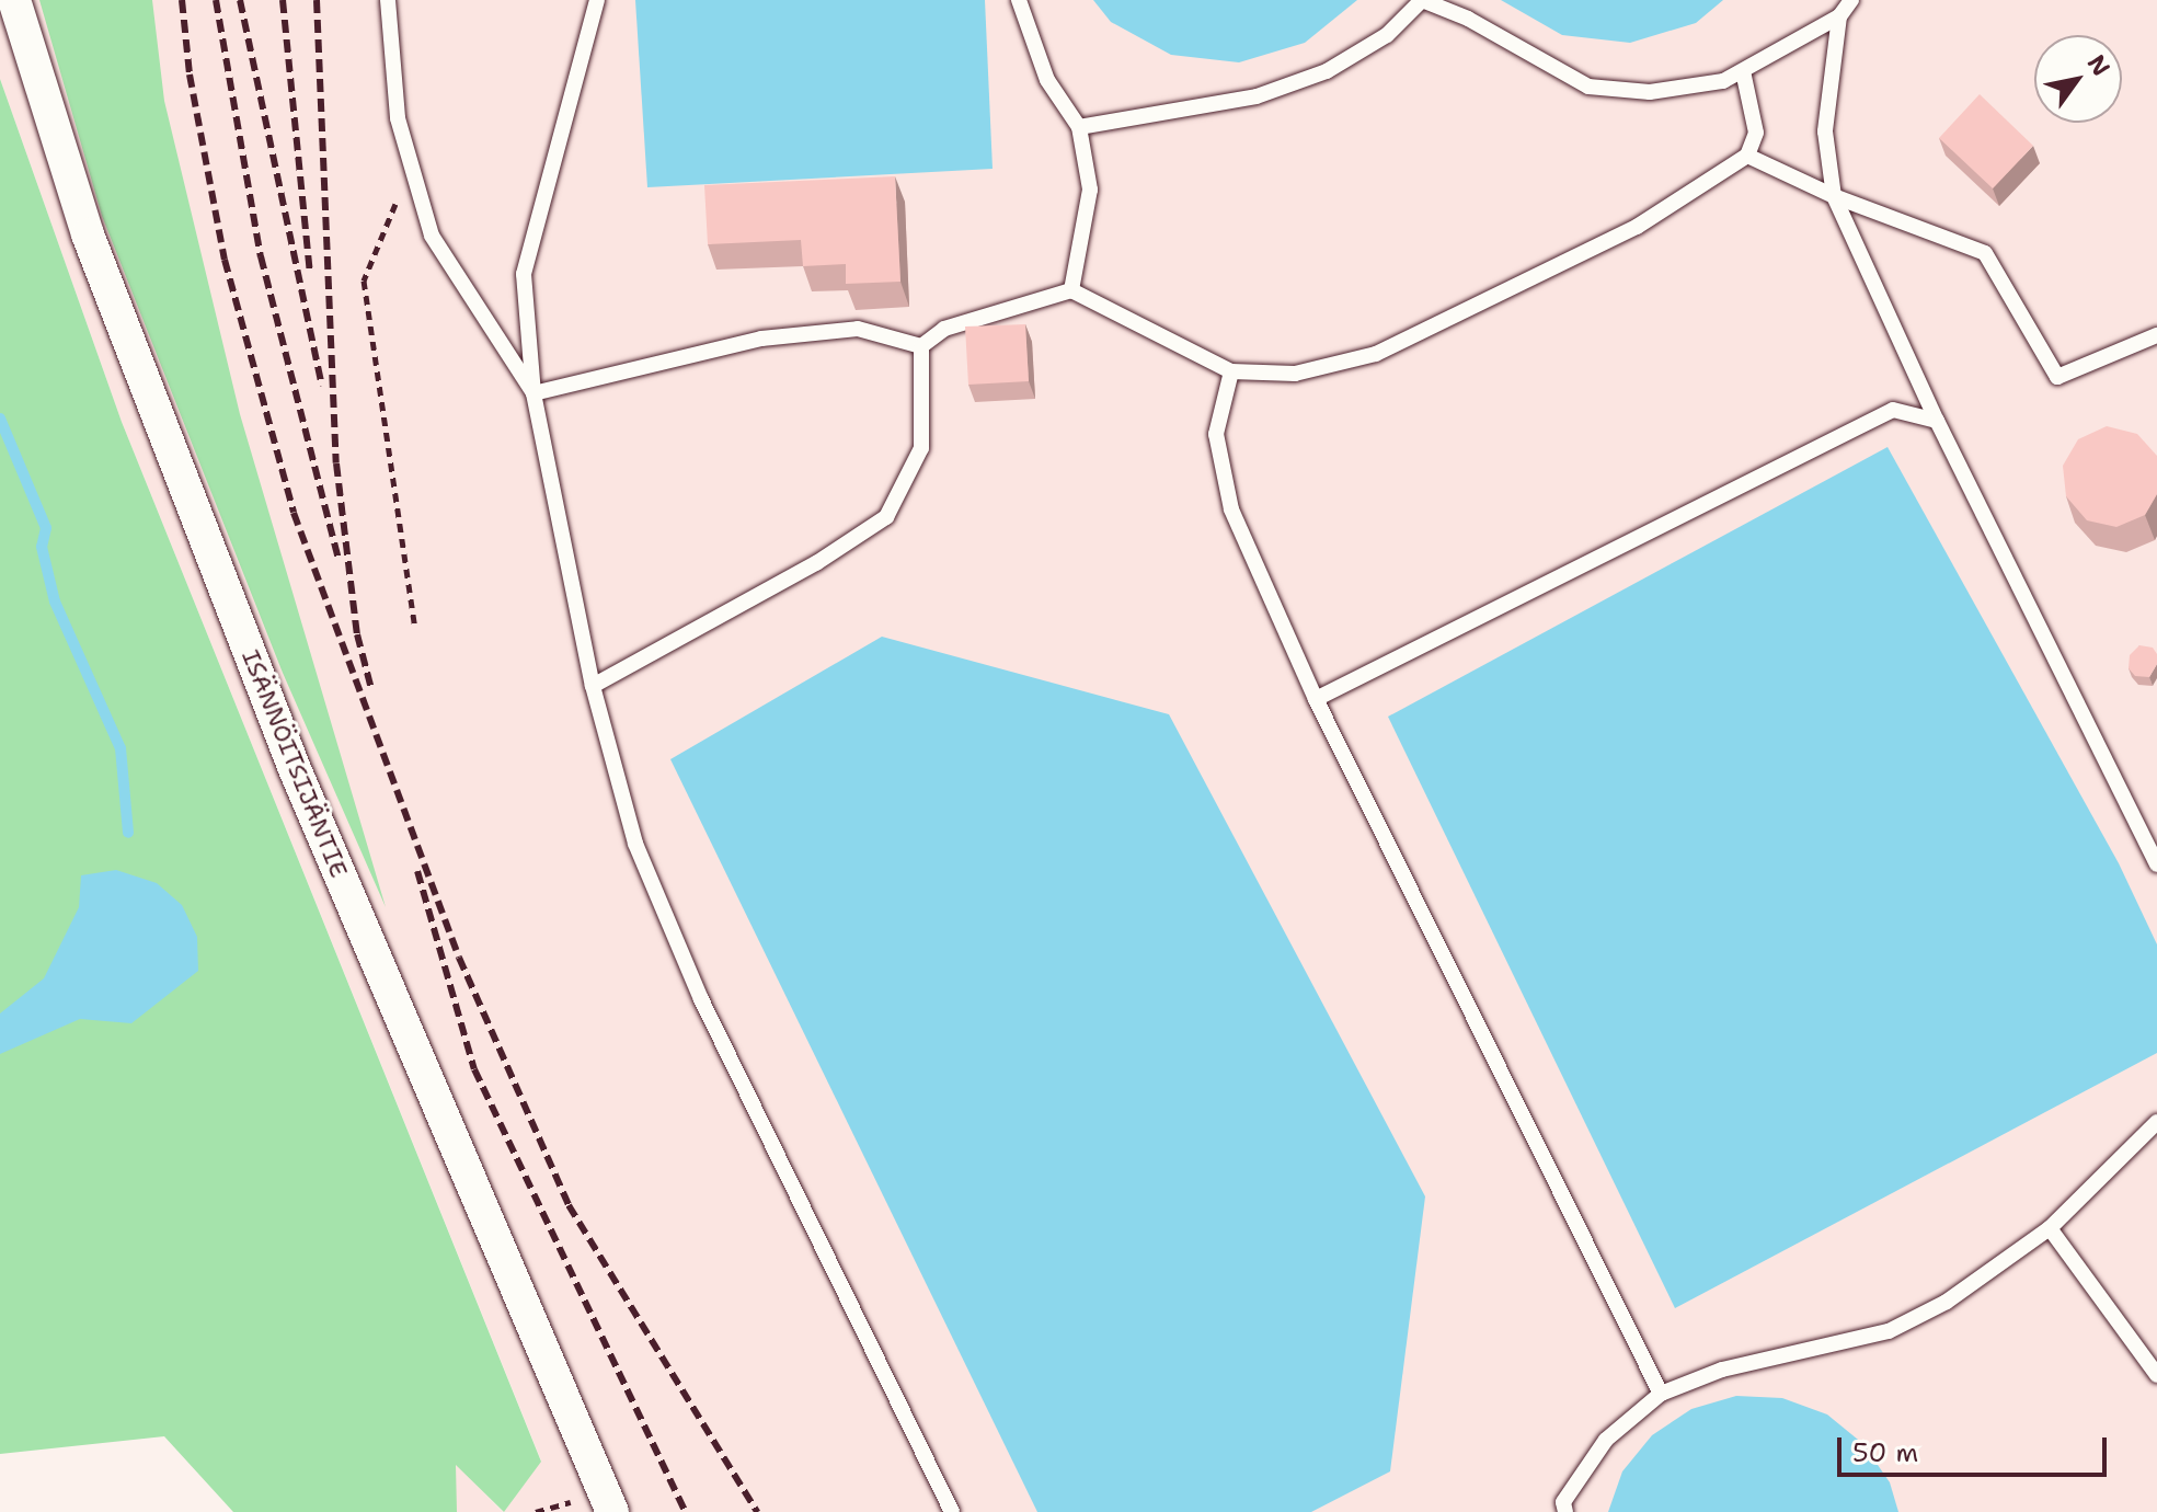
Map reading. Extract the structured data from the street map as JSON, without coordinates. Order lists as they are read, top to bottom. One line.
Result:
{"streets":{"street":["ISÄNNÖITSIJÄNTIE"]},"scale_bar":"50 m","north":"top right"}
